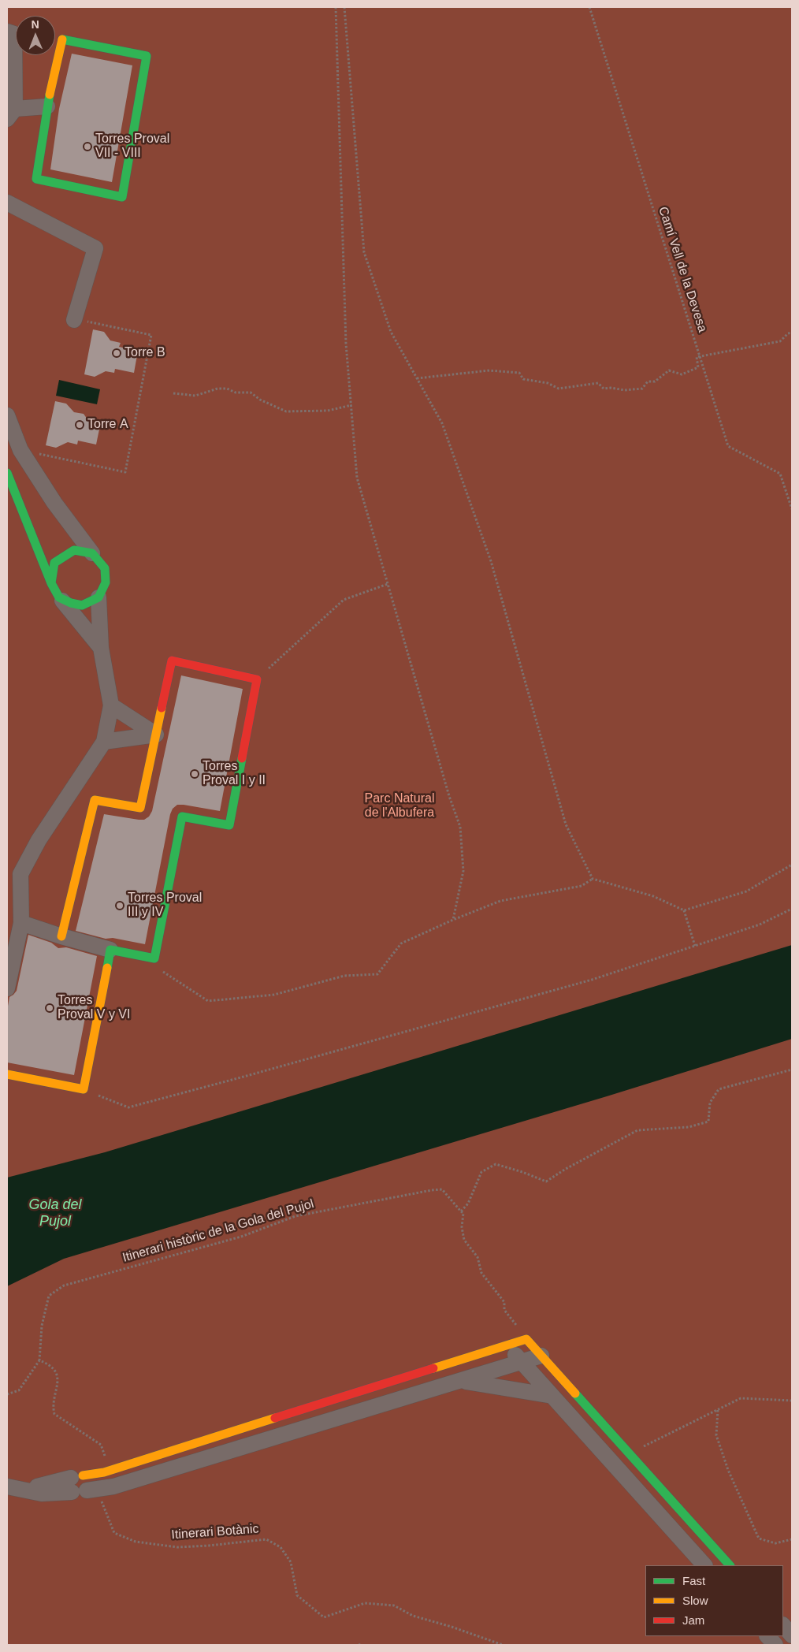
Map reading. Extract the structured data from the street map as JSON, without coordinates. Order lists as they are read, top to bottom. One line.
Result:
{"streets":{"path":["Camí Vell de la Devesa","Itinerari històric de la Gola del Pujol","Itinerari Botànic"]},"water":["Gola del Pujol"],"parks":["Parc Natural de l'Albufera"],"places":["Torres Proval VII - VIII","Torre B","Torre A","Torres Proval I y II","Torres Proval III y IV","Torres Proval V y VI"],"legend":["Fast","Slow","Jam"],"north":"top"}
